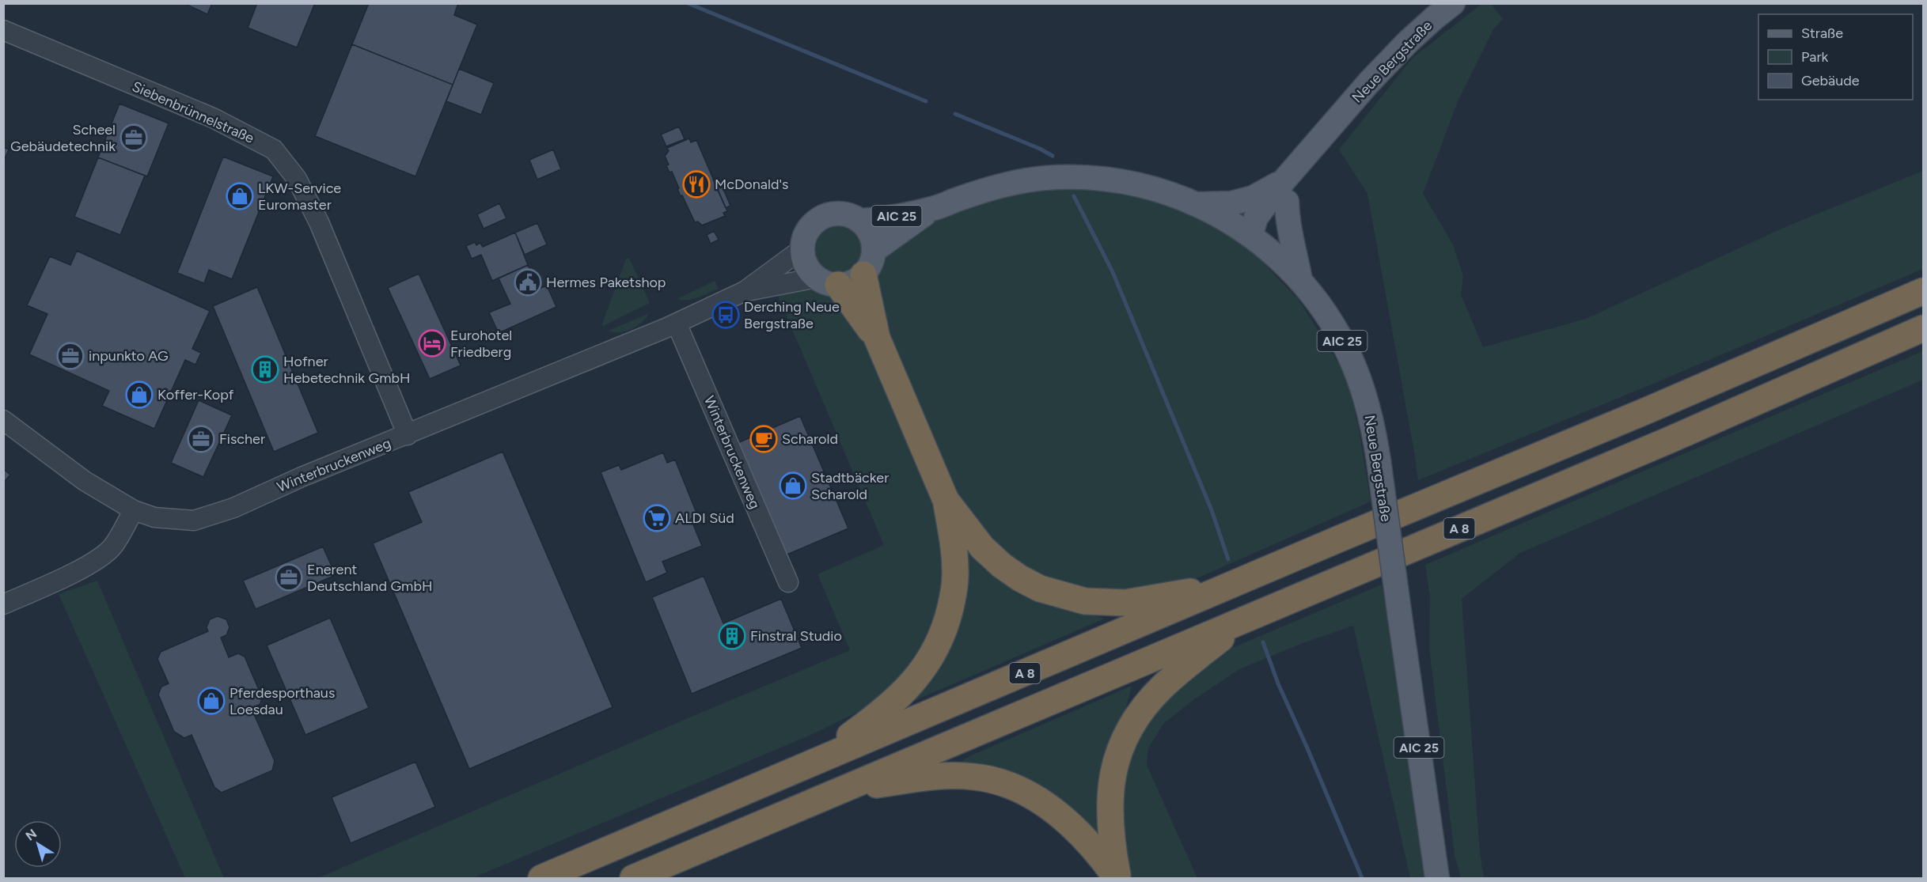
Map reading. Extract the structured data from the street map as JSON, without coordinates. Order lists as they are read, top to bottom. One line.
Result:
{"streets":{"highway":["A 8"],"main road":["Neue Bergstraße","AIC 25"],"street":["Siebenbrünnelstraße","Winterbruckenweg"]},"crossings":[["Neue Bergstraße","AIC 25"],["Siebenbrünnelstraße","Winterbruckenweg"],["AIC 25","Winterbruckenweg"]],"places":{"office":["Scheel Gebäudetechnik","inpunkto AG","Fischer","Enerent Deutschland GmbH"],"restaurant":["McDonald's"],"shop":["LKW-Service Euromaster","Koffer-Kopf","Stadtbäcker Scharold","Pferdesporthaus Loesdau"],"public building":["Hermes Paketshop"],"bus stop":["Derching Neue Bergstraße"],"hotel":["Eurohotel Friedberg"],"building":["Hofner Hebetechnik GmbH","Finstral Studio"],"cafe":["Scharold"],"supermarket":["ALDI Süd"]},"legend":["Straße","Park","Gebäude"],"north":"top left"}
